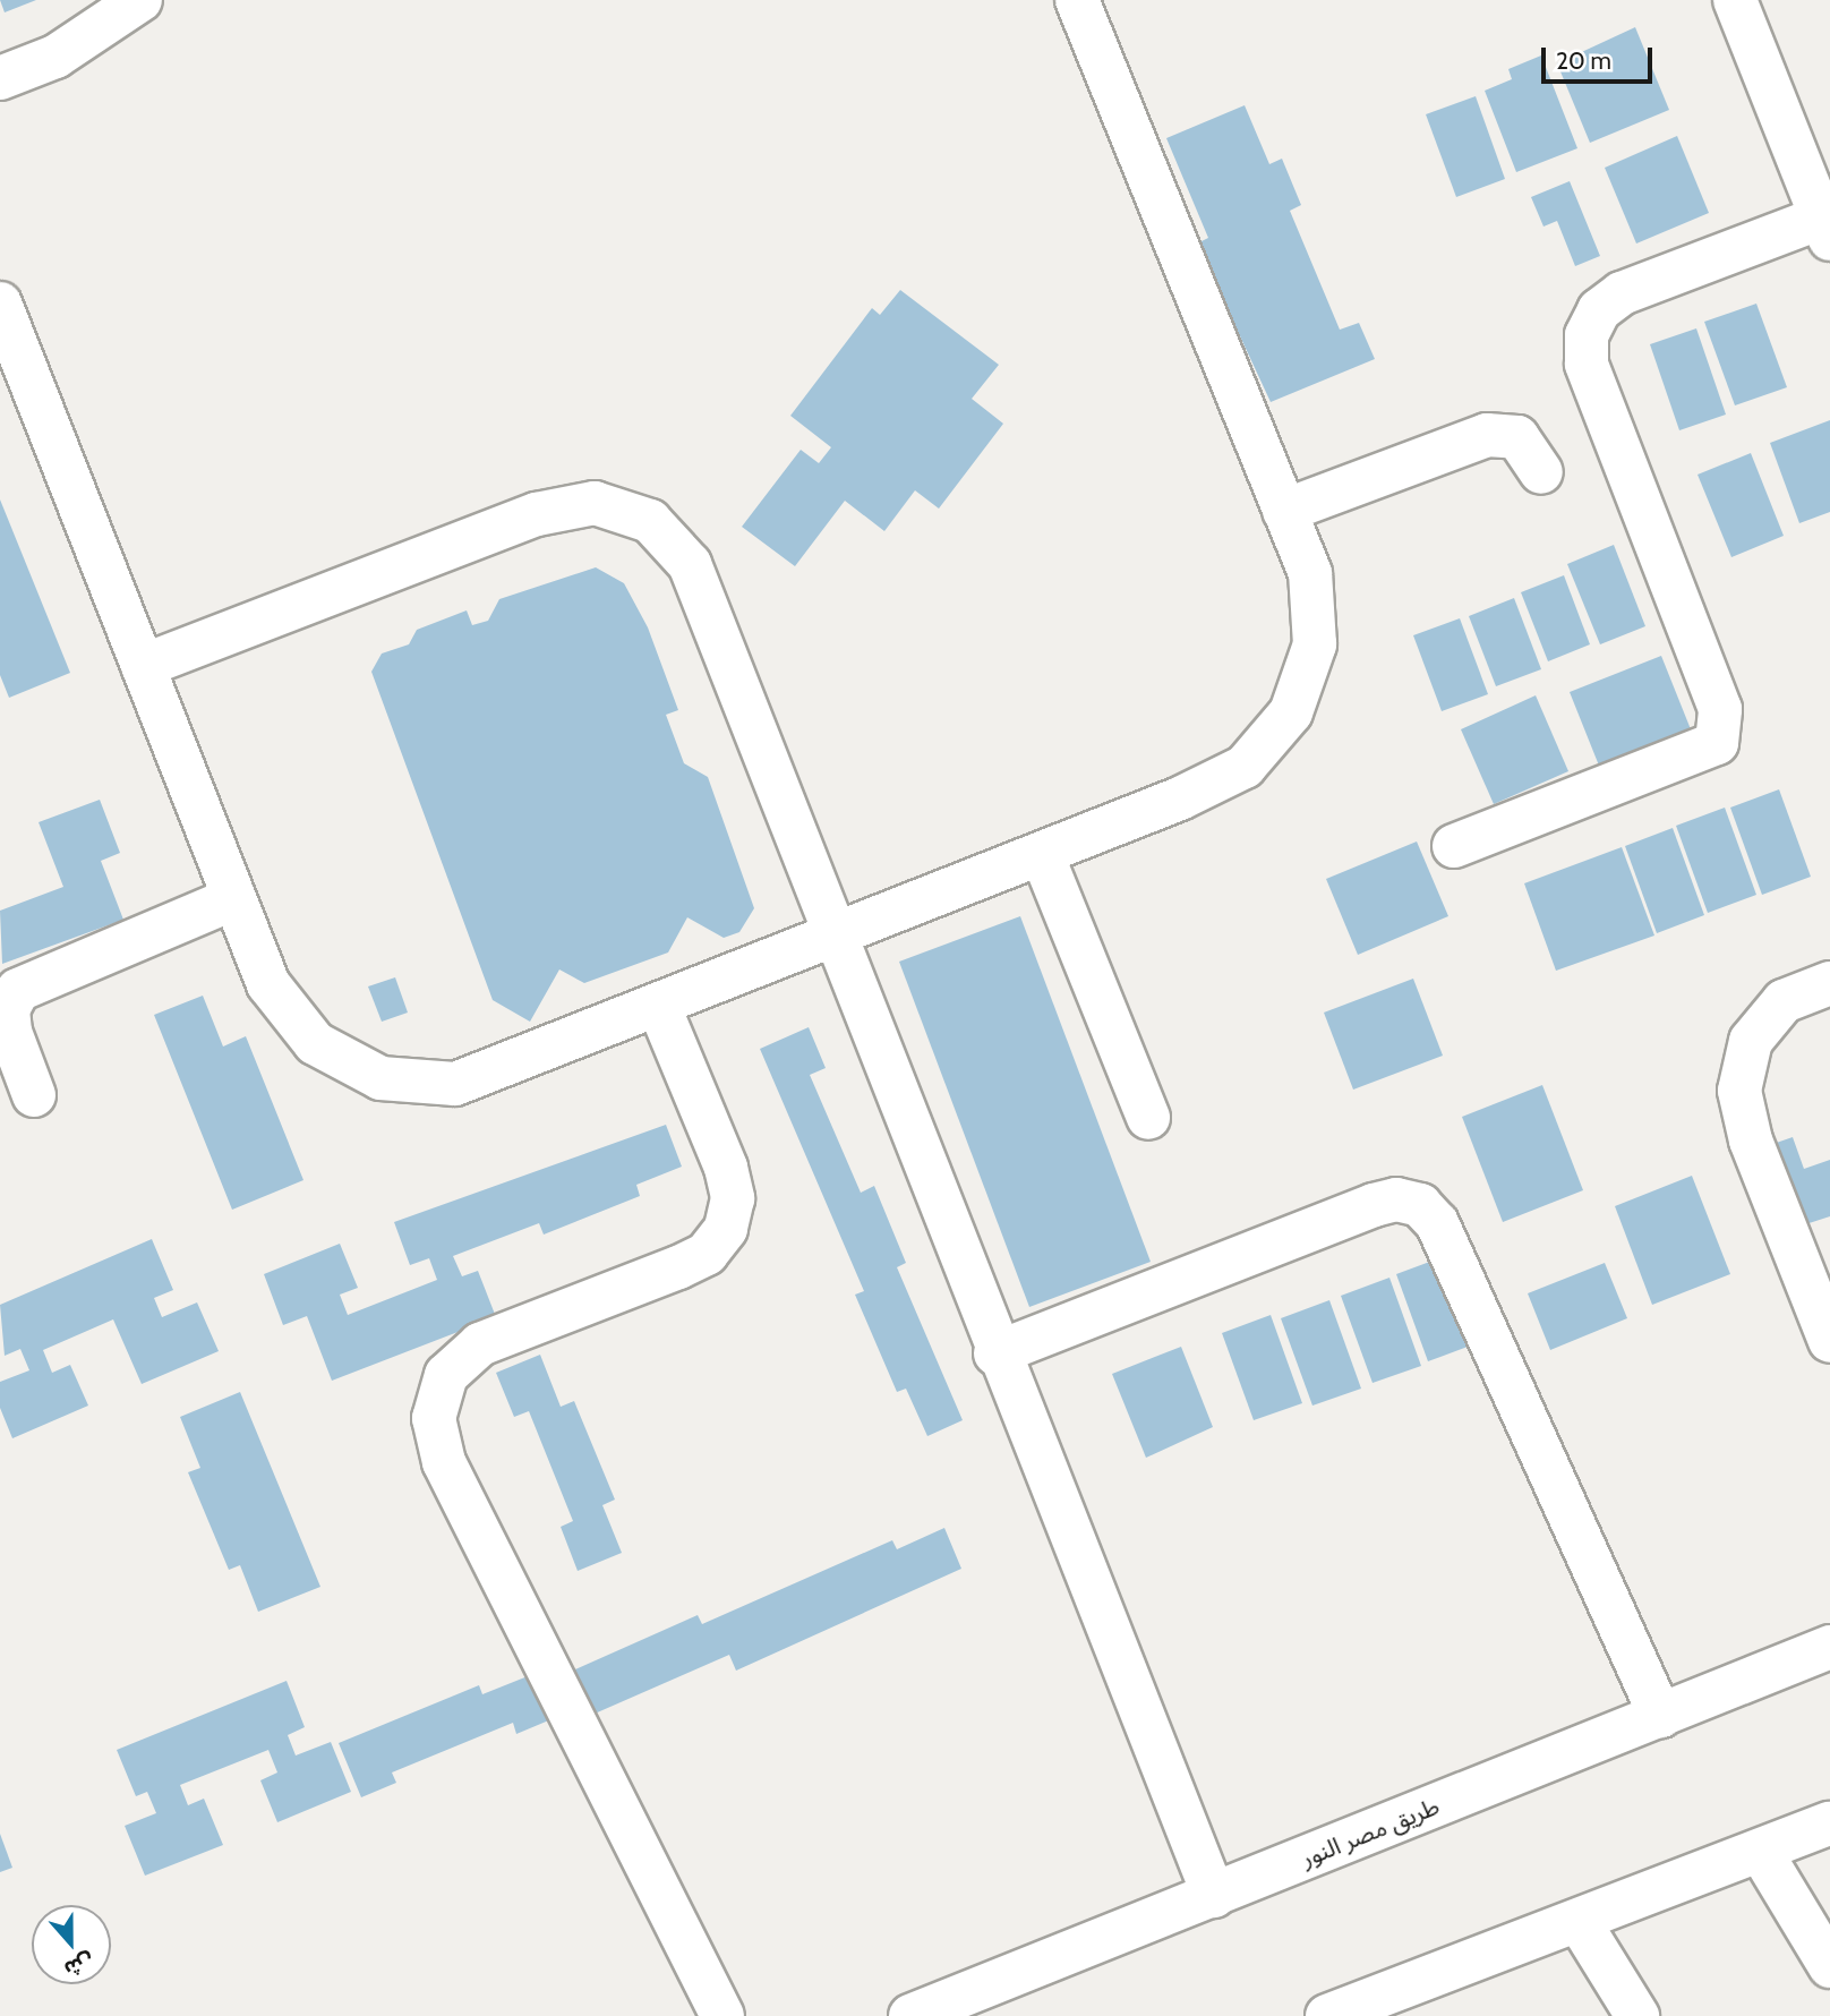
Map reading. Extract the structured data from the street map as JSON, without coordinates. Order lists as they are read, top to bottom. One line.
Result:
{"streets":{"street":["طريق مصر النور"]},"scale_bar":"20 m","north":"bottom"}
